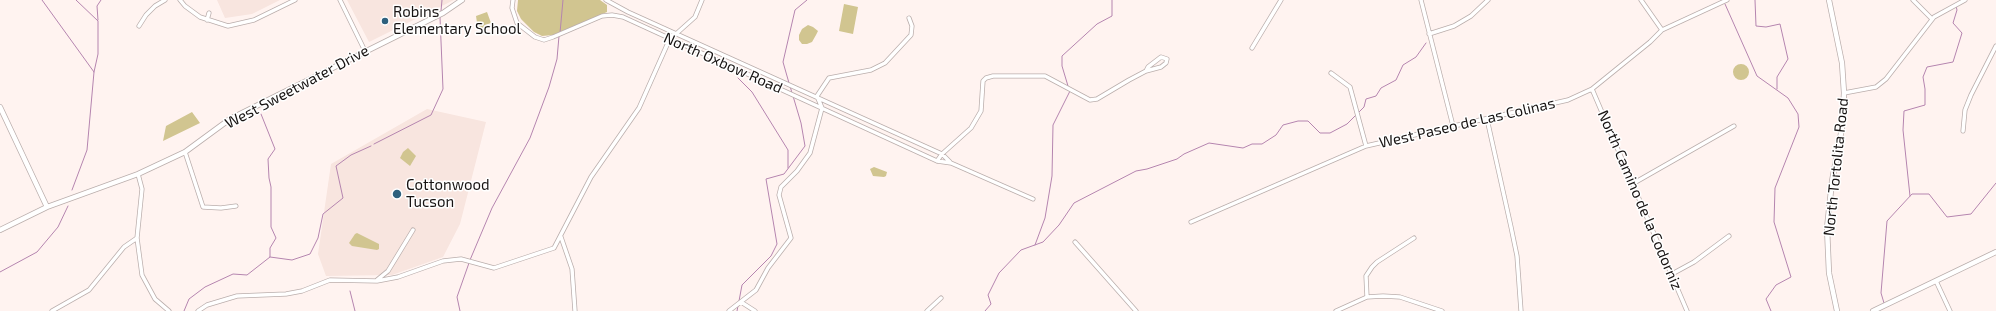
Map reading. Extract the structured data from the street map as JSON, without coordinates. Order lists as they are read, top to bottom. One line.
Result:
{"streets":{"street":["North Oxbow Road","West Sweetwater Drive","West Paseo de Las Colinas","North Tortolita Road","North Camino de la Codorniz"]},"crossings":[["West Paseo de Las Colinas","North Camino de la Codorniz"]],"places":["Robins Elementary School","Cottonwood Tucson"]}
